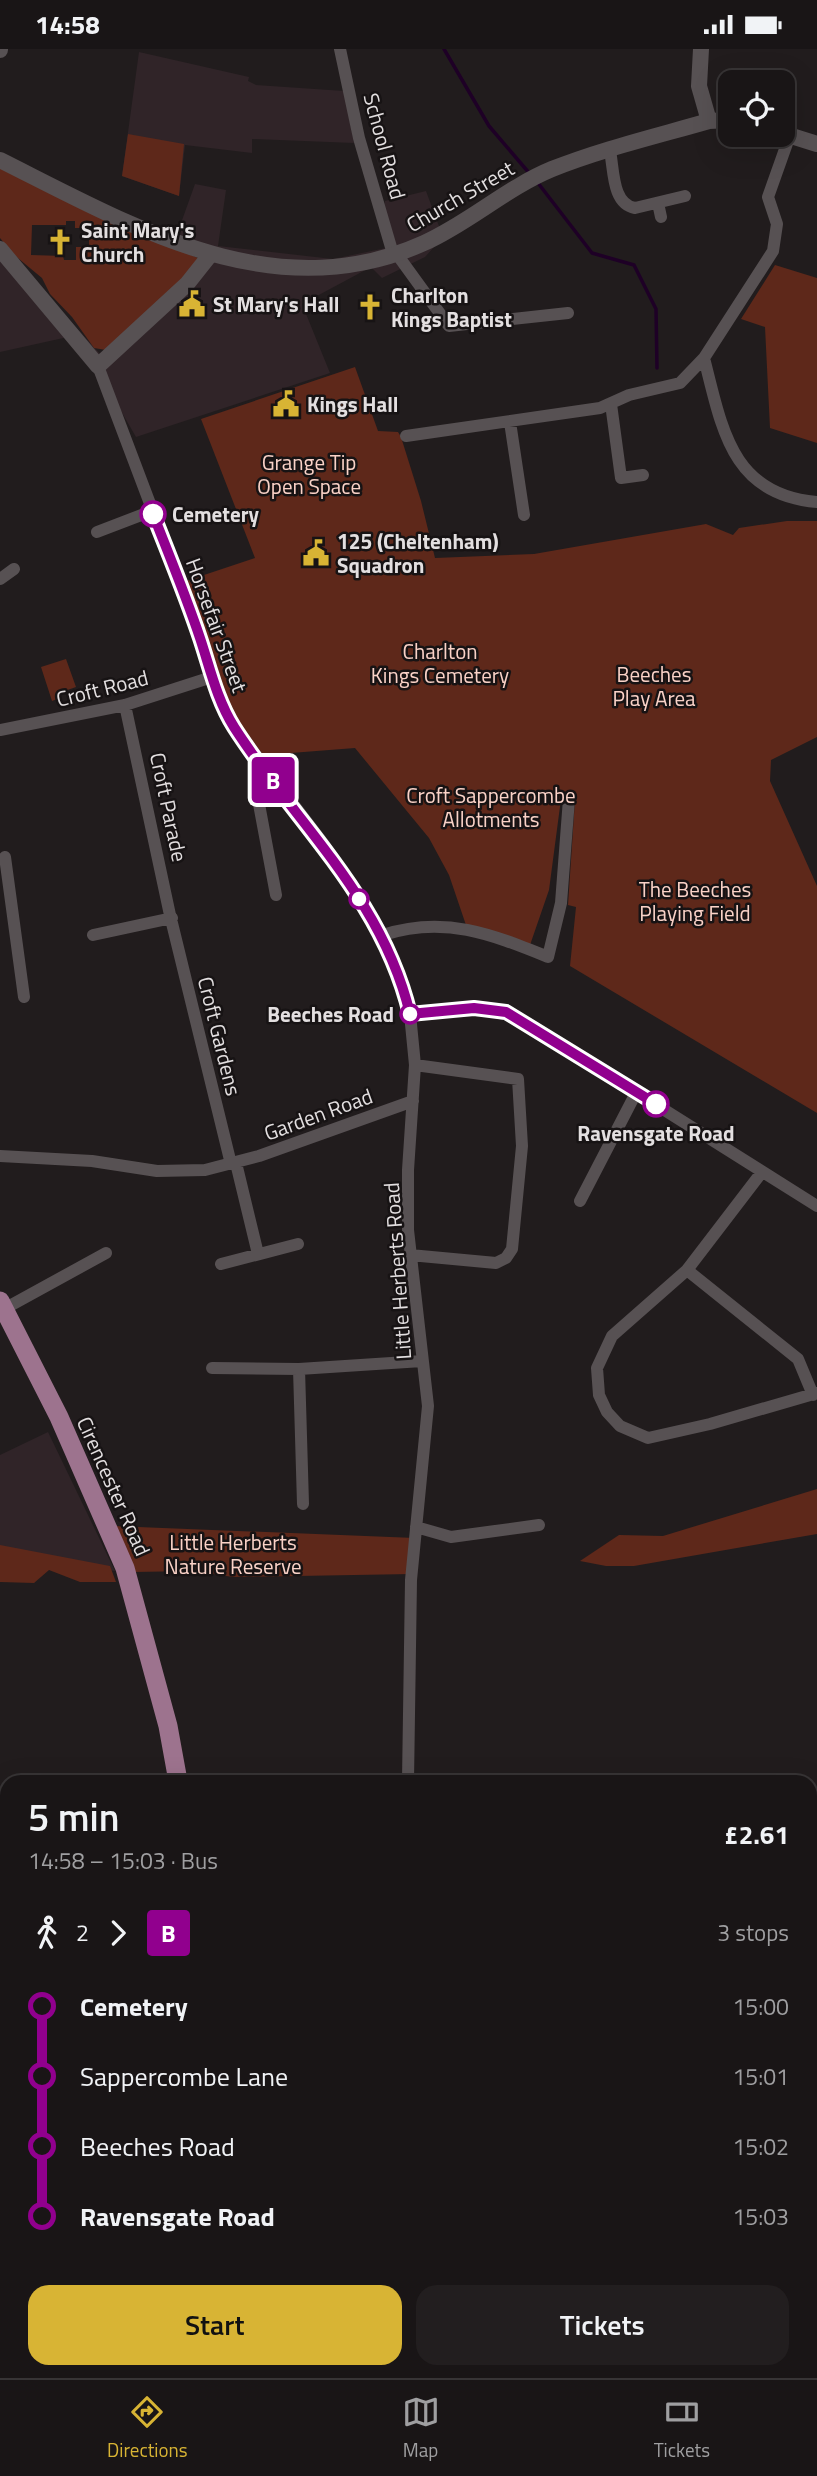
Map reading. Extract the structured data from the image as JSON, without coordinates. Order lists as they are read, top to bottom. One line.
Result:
{"streets":{"main road":["Cirencester Road"],"street":["School Road","Church Street","Horsefair Street","Croft Road","Croft Gardens","Garden Road","Little Herberts Road"]},"crossings":[["School Road","Church Street"],["Horsefair Street","Croft Road"],["Horsefair Street","Little Herberts Road"],["Croft Road","Croft Gardens"],["Croft Gardens","Garden Road"],["Garden Road","Little Herberts Road"]],"parks":["Grange Tip Open Space","Charlton Kings Cemetery","Beeches Play Area","Croft Sappercombe Allotments","The Beeches Playing Field","Little Herberts Nature Reserve"],"places":{"church":["Saint Mary's Church","Charlton Kings Baptist"],"public building":["St Mary's Hall","Kings Hall","125 (Cheltenham) Squadron"],"other":["Cemetery","Beeches Road","Ravensgate Road"]},"lines":["bus line B"],"page":{"status":"14:58","on_map":"B","heading":["5 min","14:58 – 15:03 · Bus","£2.61"],"legs":["2","B","3 stops"],"list":[{"name":"Cemetery","value":"15:00"},{"name":"Sappercombe Lane","value":"15:01"},{"name":"Beeches Road","value":"15:02"},{"name":"Ravensgate Road","value":"15:03"}],"buttons":["Start","Tickets"],"tabs":["Directions","Map","Tickets"]}}
